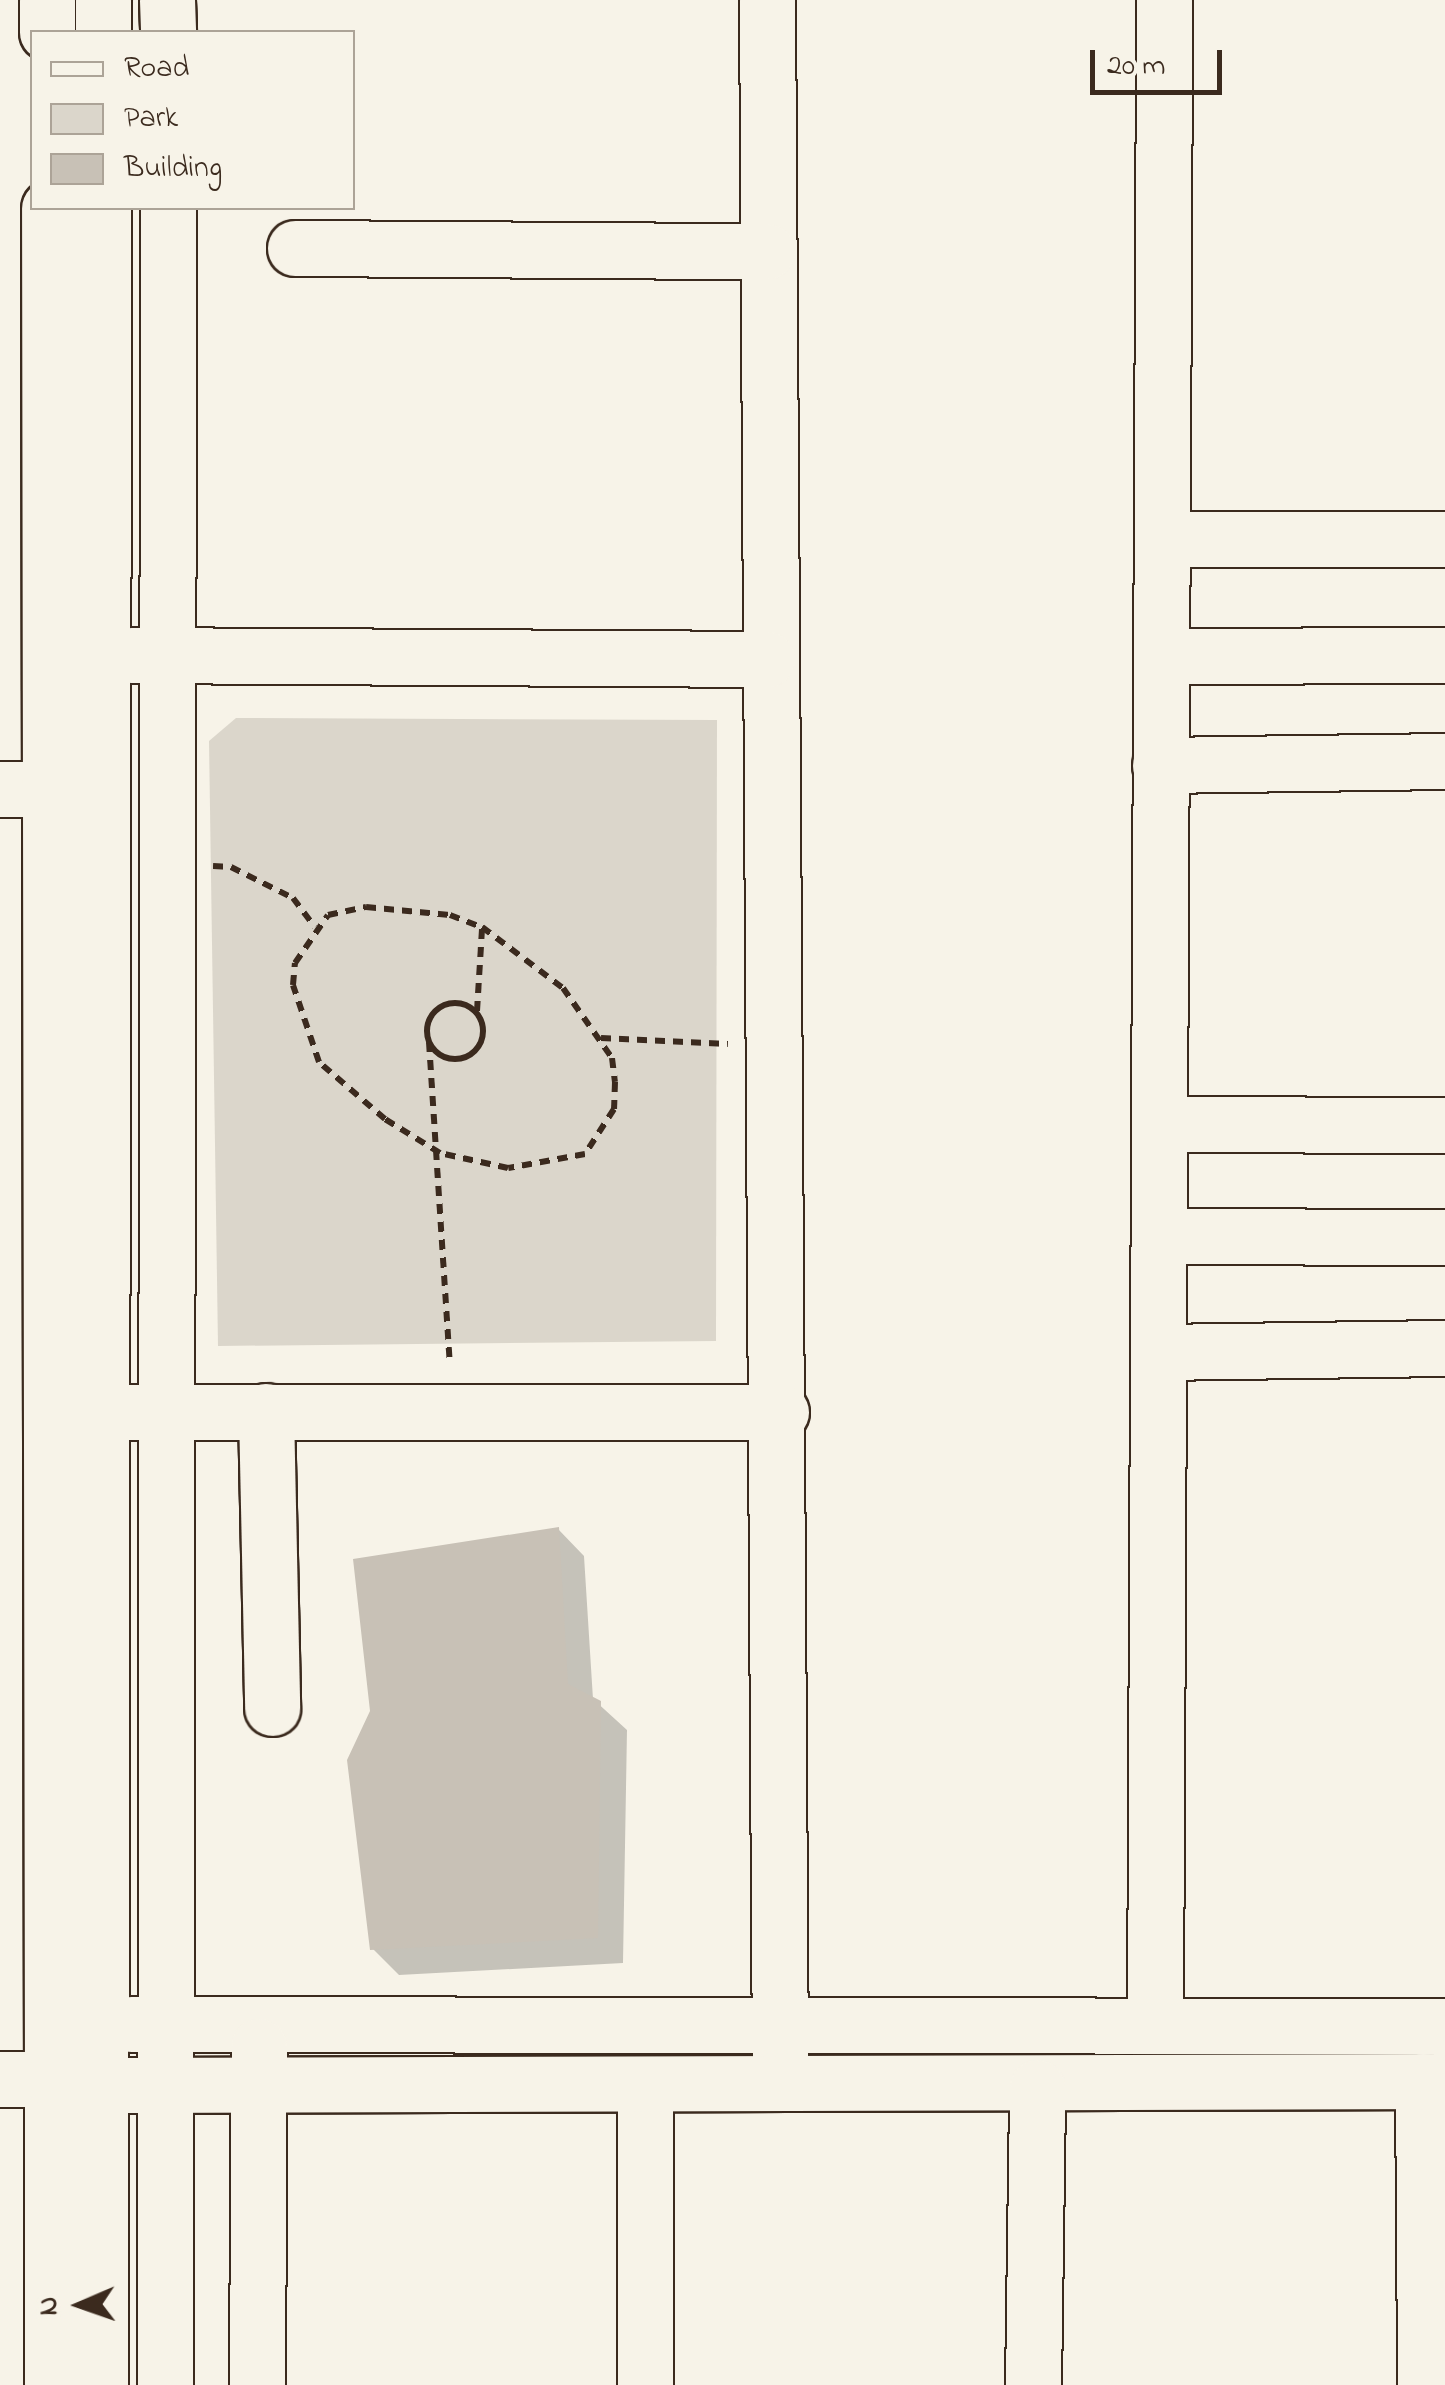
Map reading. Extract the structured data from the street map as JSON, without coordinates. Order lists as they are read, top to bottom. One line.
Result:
{"legend":["Road","Park","Building"],"scale_bar":"20 m","north":"left"}
